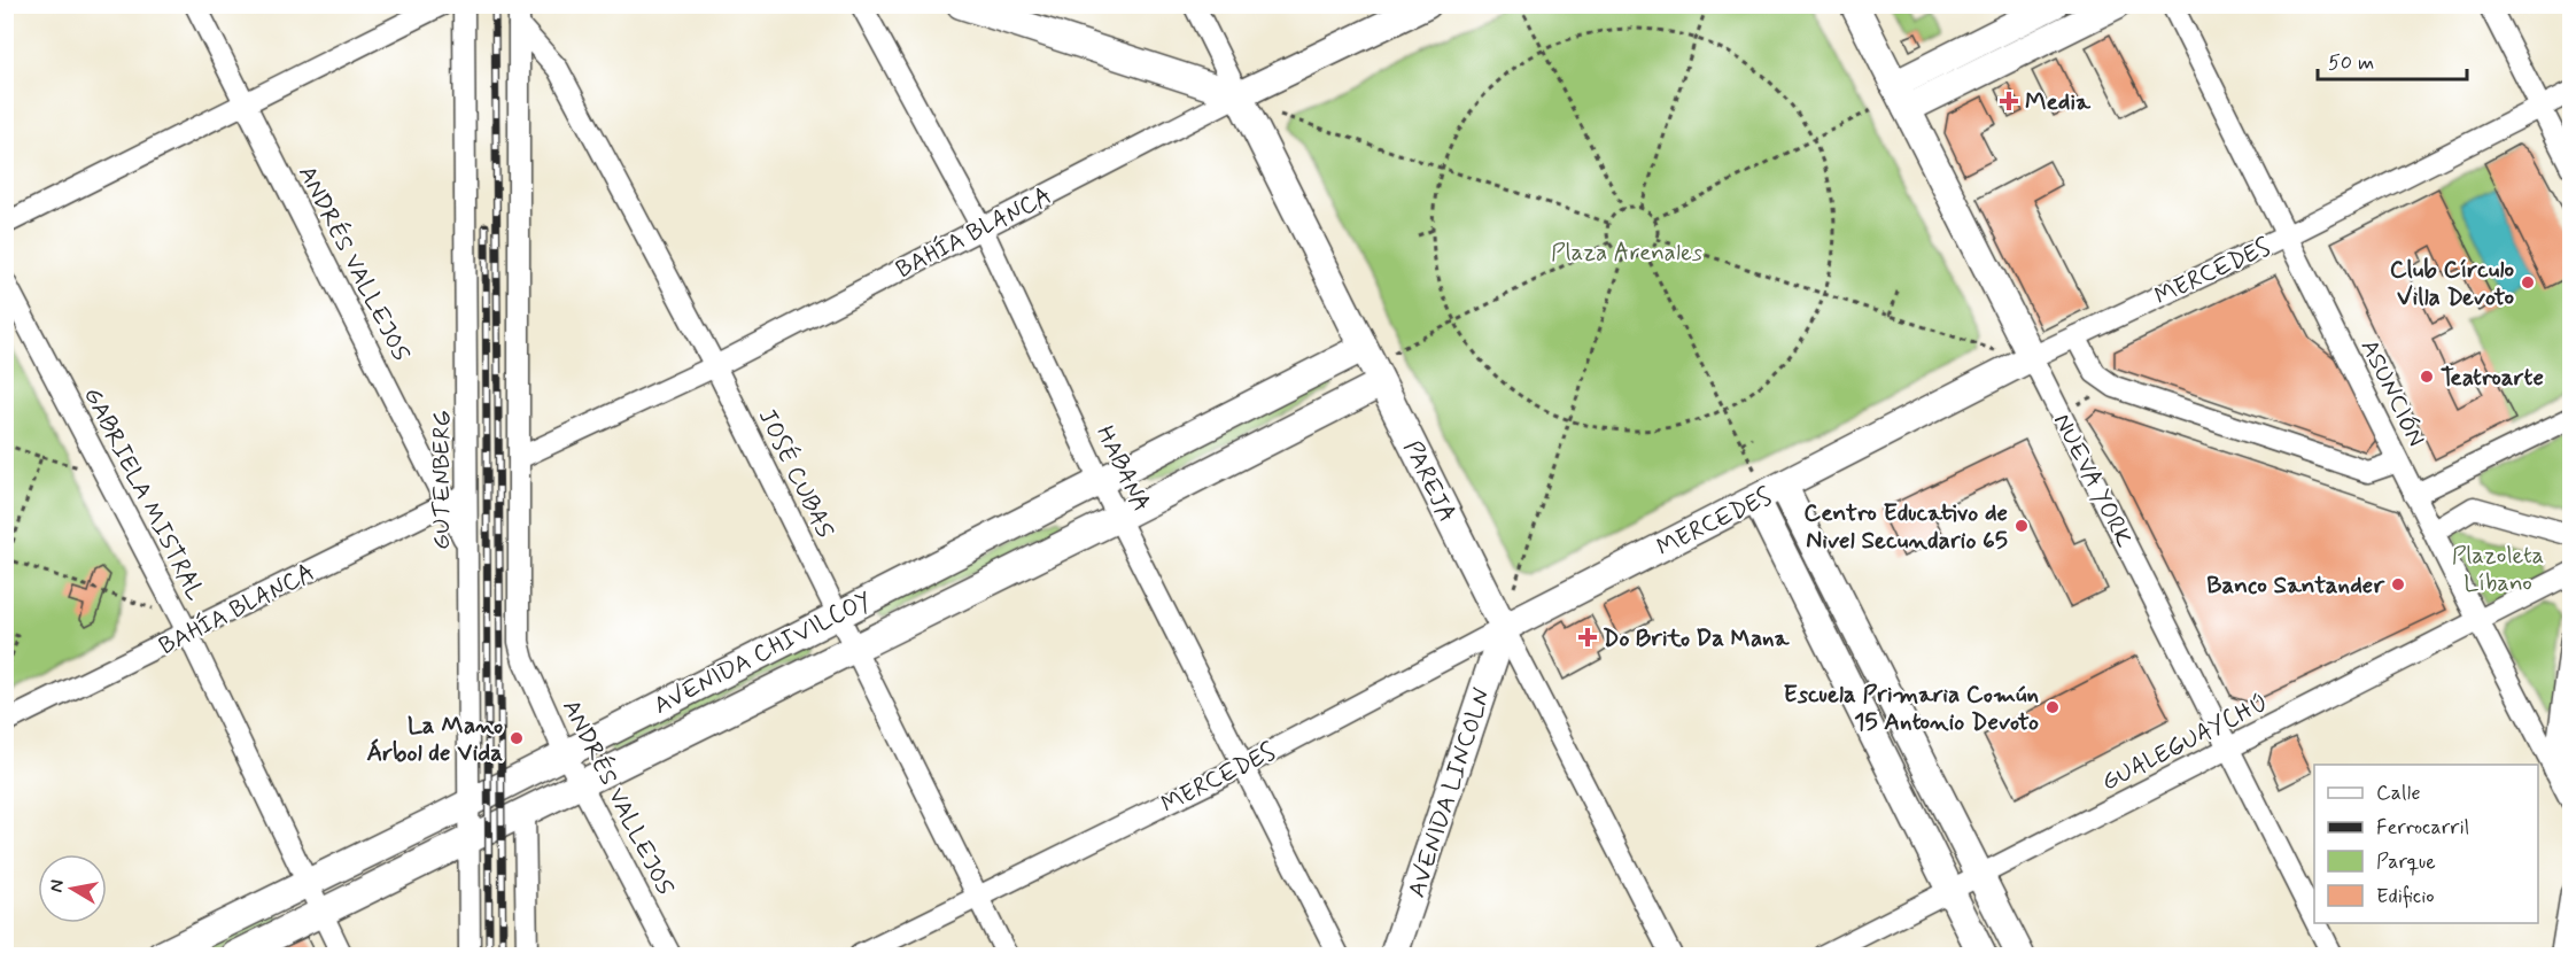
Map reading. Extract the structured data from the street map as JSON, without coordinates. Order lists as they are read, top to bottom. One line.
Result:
{"streets":{"street":["BAHÍA BLANCA","ANDRÉS VALLEJOS","MERCEDES","ASUNCIÓN","HABANA","JOSÉ CUBAS","GUTENBERG","NUEVA YORK","PAREJA","GABRIELA MISTRAL","AVENIDA CHIVILCOY","GUALEGUAYCHÚ","AVENIDA LINCOLN"]},"crossings":[["BAHÍA BLANCA","ANDRÉS VALLEJOS"],["BAHÍA BLANCA","HABANA"],["BAHÍA BLANCA","JOSÉ CUBAS"],["BAHÍA BLANCA","GUTENBERG"],["BAHÍA BLANCA","PAREJA"],["BAHÍA BLANCA","GABRIELA MISTRAL"],["ANDRÉS VALLEJOS","GUTENBERG"],["ANDRÉS VALLEJOS","AVENIDA CHIVILCOY"],["MERCEDES","ASUNCIÓN"],["MERCEDES","HABANA"],["MERCEDES","JOSÉ CUBAS"],["MERCEDES","NUEVA YORK"],["MERCEDES","PAREJA"],["MERCEDES","AVENIDA LINCOLN"],["ASUNCIÓN","GUALEGUAYCHÚ"],["HABANA","AVENIDA CHIVILCOY"],["JOSÉ CUBAS","AVENIDA CHIVILCOY"],["GUTENBERG","AVENIDA CHIVILCOY"],["NUEVA YORK","GUALEGUAYCHÚ"],["PAREJA","AVENIDA CHIVILCOY"],["PAREJA","AVENIDA LINCOLN"],["GABRIELA MISTRAL","AVENIDA CHIVILCOY"]],"parks":["Plaza Arenales","Plazoleta Líbano"],"places":{"health":["Media","Do Brito Da Mana"],"other":["Club Círculo Villa Devoto","Teatroarte","Centro Educativo de Nivel Secundario 65","Banco Santander","Escuela Primaria Común 15 Antonio Devoto","La Mano Árbol de Vida"]},"legend":["Calle","Ferrocarril","Parque","Edificio"],"scale_bar":"50 m","north":"left"}
